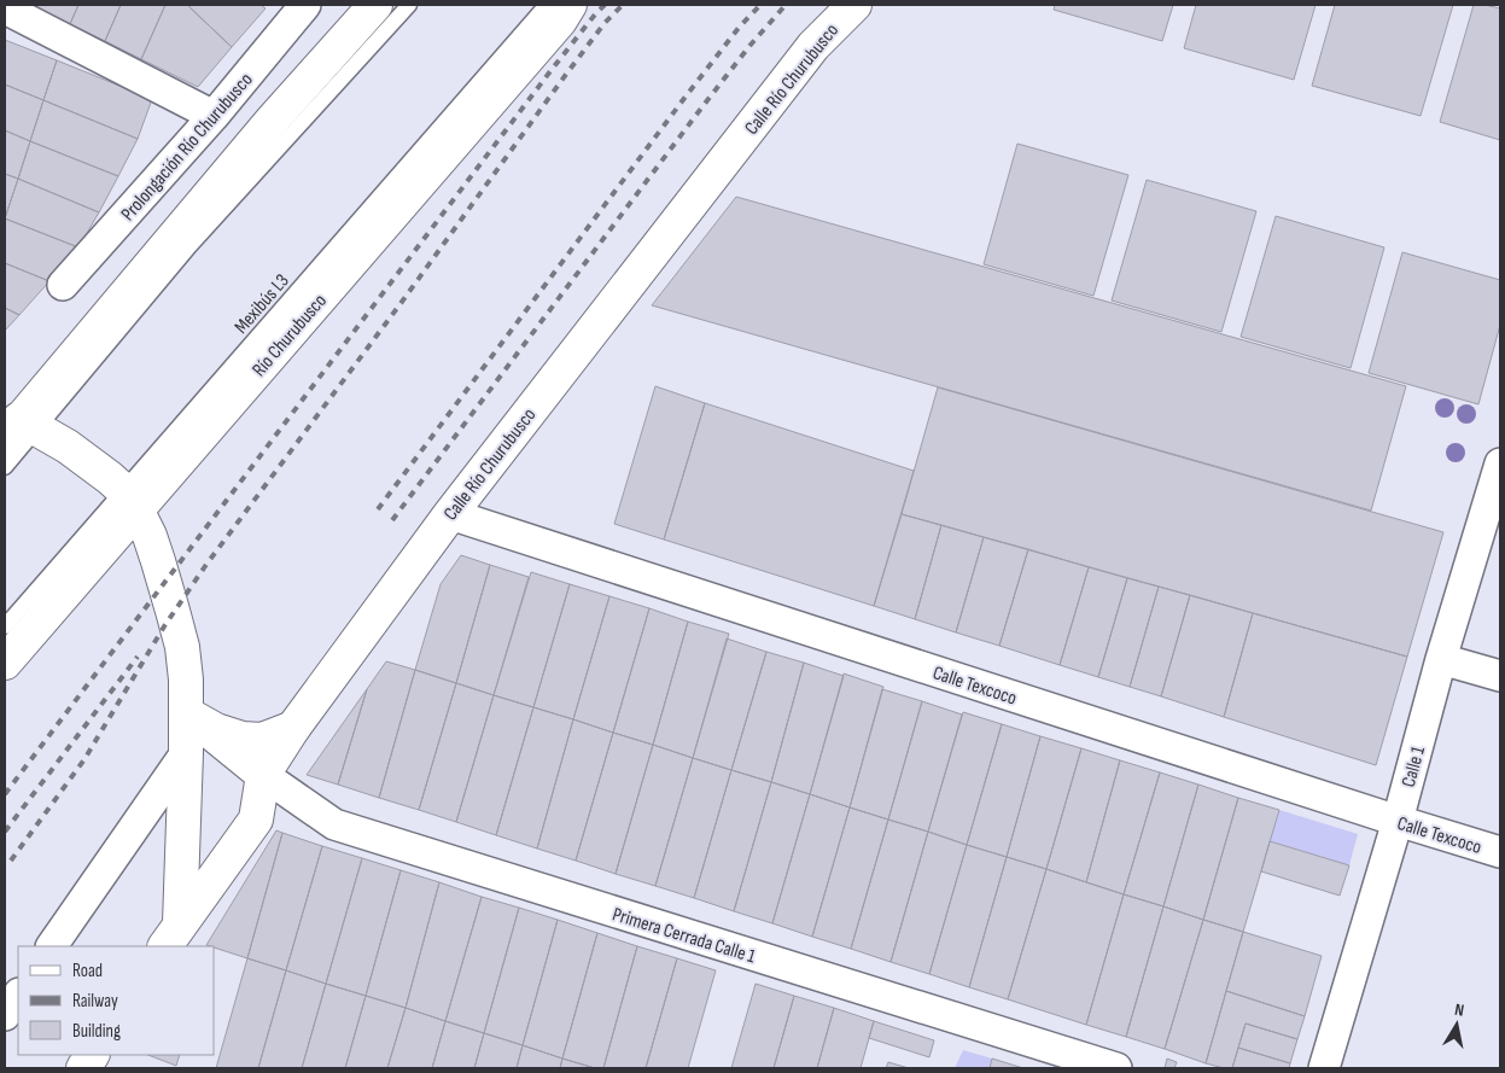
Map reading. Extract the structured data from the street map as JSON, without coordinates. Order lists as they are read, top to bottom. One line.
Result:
{"streets":{"main road":["Calle Río Churubusco","Río Churubusco"],"street":["Prolongación Río Churubusco","Calle Texcoco","Calle 1","Primera Cerrada Calle 1"],"lane":["Mexibús L3"]},"crossings":[["Calle Río Churubusco","Calle Texcoco"],["Calle Río Churubusco","Primera Cerrada Calle 1"],["Mexibús L3","Río Churubusco"],["Calle Texcoco","Calle 1"]],"legend":["Road","Railway","Building"],"north":"top"}
